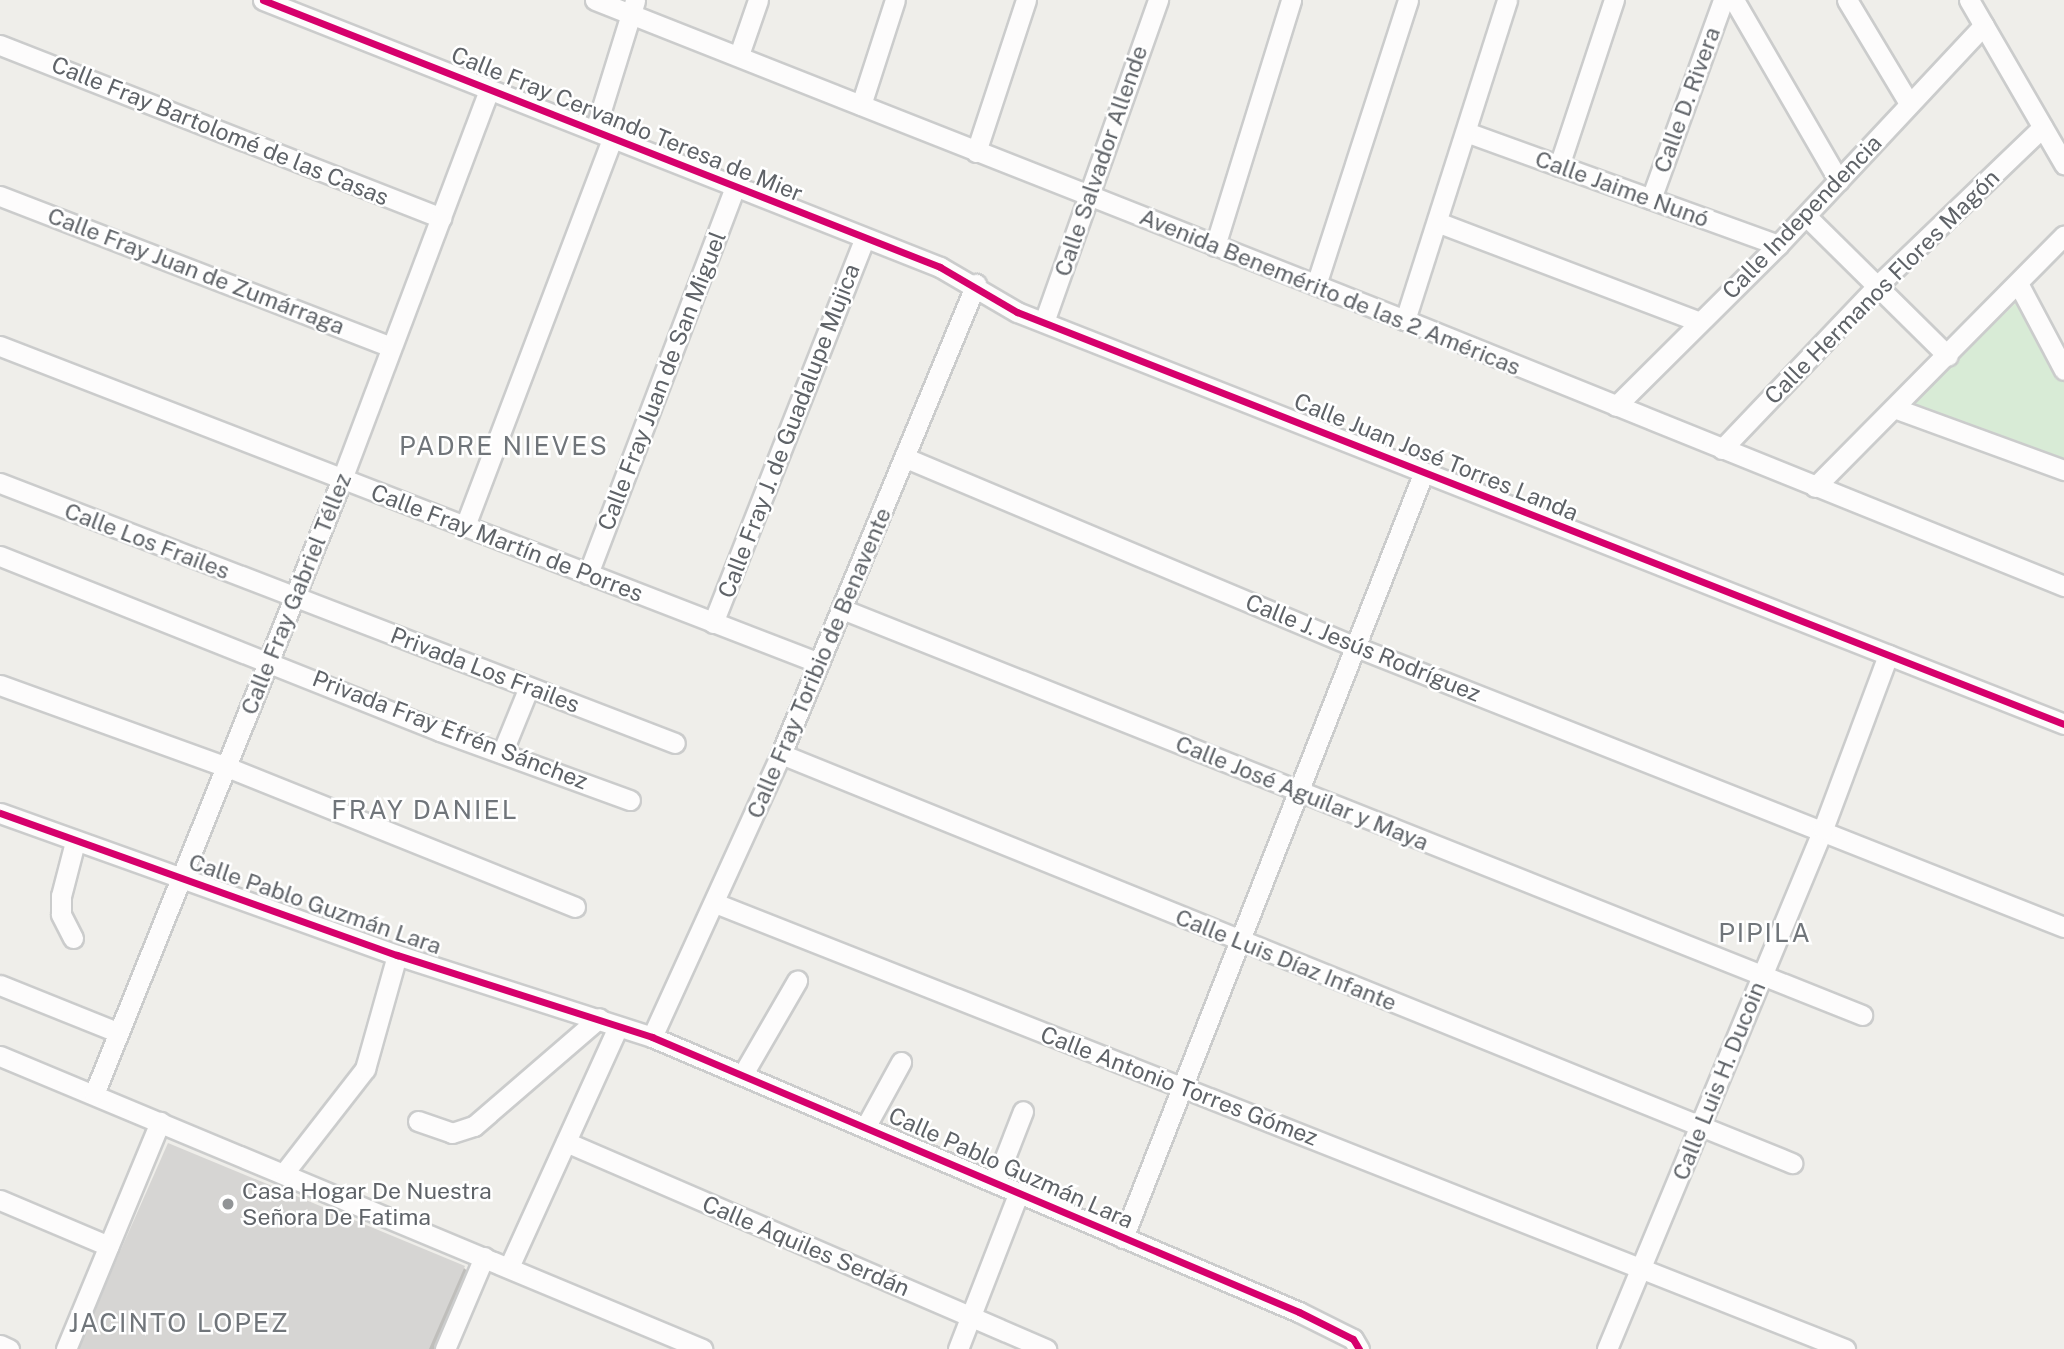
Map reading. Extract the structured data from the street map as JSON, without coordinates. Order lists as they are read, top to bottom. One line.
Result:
{"streets":{"street":["Calle D. Rivera","Calle Fray Cervando Teresa de Mier","Calle Fray Bartolomé de las Casas","Calle Salvador Allende","Calle Jaime Nunó","Calle Independencia","Calle Fray Juan de Zumárraga","Calle Hermanos Flores Magón","Avenida Benemérito de las 2 Américas","Calle Fray Juan de San Miguel","Calle Fray J. de Guadalupe Mujica","Calle Juan José Torres Landa","Calle Los Frailes","Calle Fray Martín de Porres","Calle Fray Gabriel Téllez","Calle J. Jesús Rodríguez","Calle Fray Toribio de Benavente","Privada Los Frailes","Privada Fray Efrén Sánchez","Calle José Aguilar y Maya","Calle Pablo Guzmán Lara","Calle Luis Díaz Infante","Calle Luis H. Ducoin","Calle Antonio Torres Gómez","Calle Aquiles Serdán"]},"crossings":[["Calle D. Rivera","Calle Jaime Nunó"],["Calle Fray Cervando Teresa de Mier","Calle Fray Juan de San Miguel"],["Calle Fray Cervando Teresa de Mier","Calle Fray J. de Guadalupe Mujica"],["Calle Fray Cervando Teresa de Mier","Calle Juan José Torres Landa"],["Calle Fray Cervando Teresa de Mier","Calle Fray Gabriel Téllez"],["Calle Fray Cervando Teresa de Mier","Calle Fray Toribio de Benavente"],["Calle Fray Bartolomé de las Casas","Calle Fray Gabriel Téllez"],["Calle Salvador Allende","Avenida Benemérito de las 2 Américas"],["Calle Salvador Allende","Calle Juan José Torres Landa"],["Calle Jaime Nunó","Calle Independencia"],["Calle Independencia","Avenida Benemérito de las 2 Américas"],["Calle Fray Juan de Zumárraga","Calle Fray Gabriel Téllez"],["Calle Hermanos Flores Magón","Avenida Benemérito de las 2 Américas"],["Calle Fray Juan de San Miguel","Calle Fray Martín de Porres"],["Calle Fray J. de Guadalupe Mujica","Calle Fray Martín de Porres"],["Calle Juan José Torres Landa","Calle Fray Toribio de Benavente"],["Calle Juan José Torres Landa","Calle Luis H. Ducoin"],["Calle Los Frailes","Calle Fray Gabriel Téllez"],["Calle Los Frailes","Privada Los Frailes"],["Calle Fray Martín de Porres","Calle Fray Gabriel Téllez"],["Calle Fray Martín de Porres","Calle Fray Toribio de Benavente"],["Calle Fray Gabriel Téllez","Privada Los Frailes"],["Calle Fray Gabriel Téllez","Privada Fray Efrén Sánchez"],["Calle Fray Gabriel Téllez","Calle Pablo Guzmán Lara"],["Calle J. Jesús Rodríguez","Calle Fray Toribio de Benavente"],["Calle J. Jesús Rodríguez","Calle Luis H. Ducoin"],["Calle Fray Toribio de Benavente","Calle José Aguilar y Maya"],["Calle Fray Toribio de Benavente","Calle Pablo Guzmán Lara"],["Calle Fray Toribio de Benavente","Calle Luis Díaz Infante"],["Calle Fray Toribio de Benavente","Calle Antonio Torres Gómez"],["Calle José Aguilar y Maya","Calle Luis H. Ducoin"],["Calle Luis Díaz Infante","Calle Luis H. Ducoin"],["Calle Luis H. Ducoin","Calle Antonio Torres Gómez"]],"districts":["PADRE NIEVES","FRAY DANIEL","PIPILA","JACINTO LOPEZ"],"places":["Casa Hogar De Nuestra Señora De Fatima"]}
